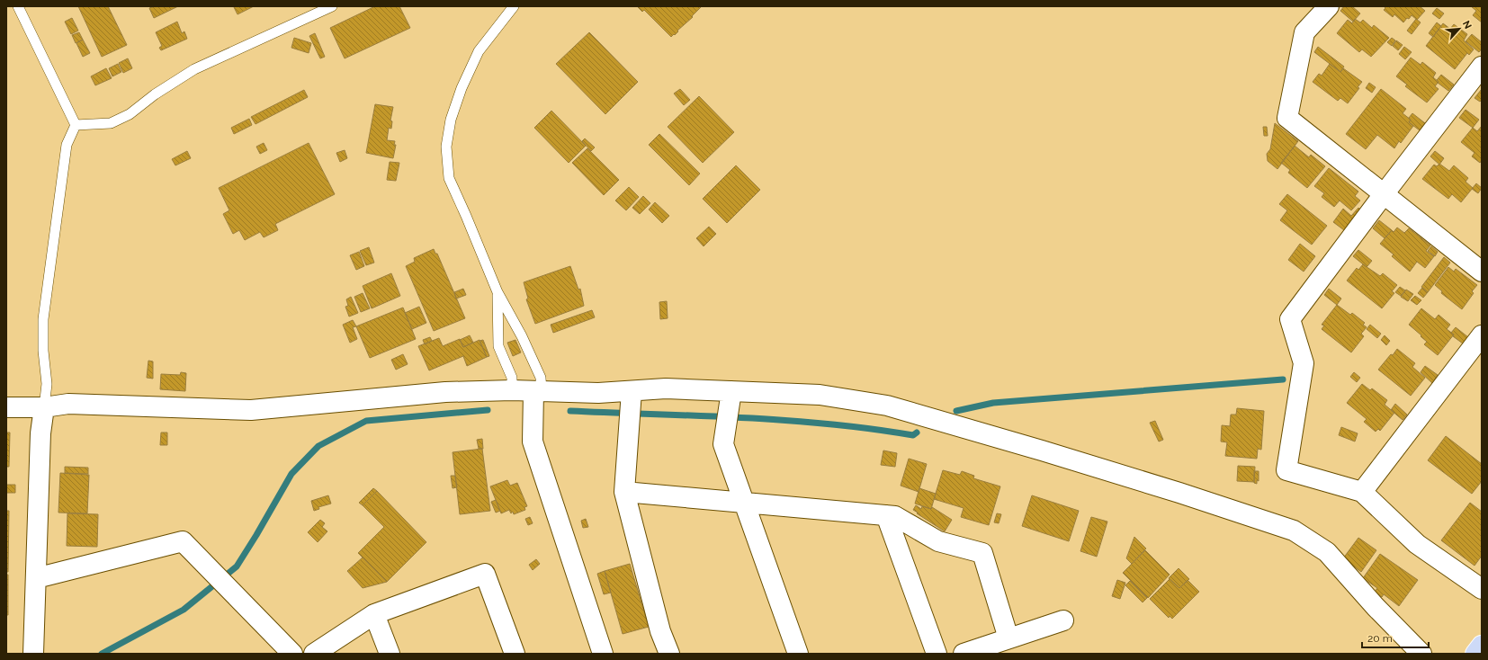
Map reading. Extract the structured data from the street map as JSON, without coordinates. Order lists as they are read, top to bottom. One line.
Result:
{"scale_bar":"20 m","north":"top right"}
